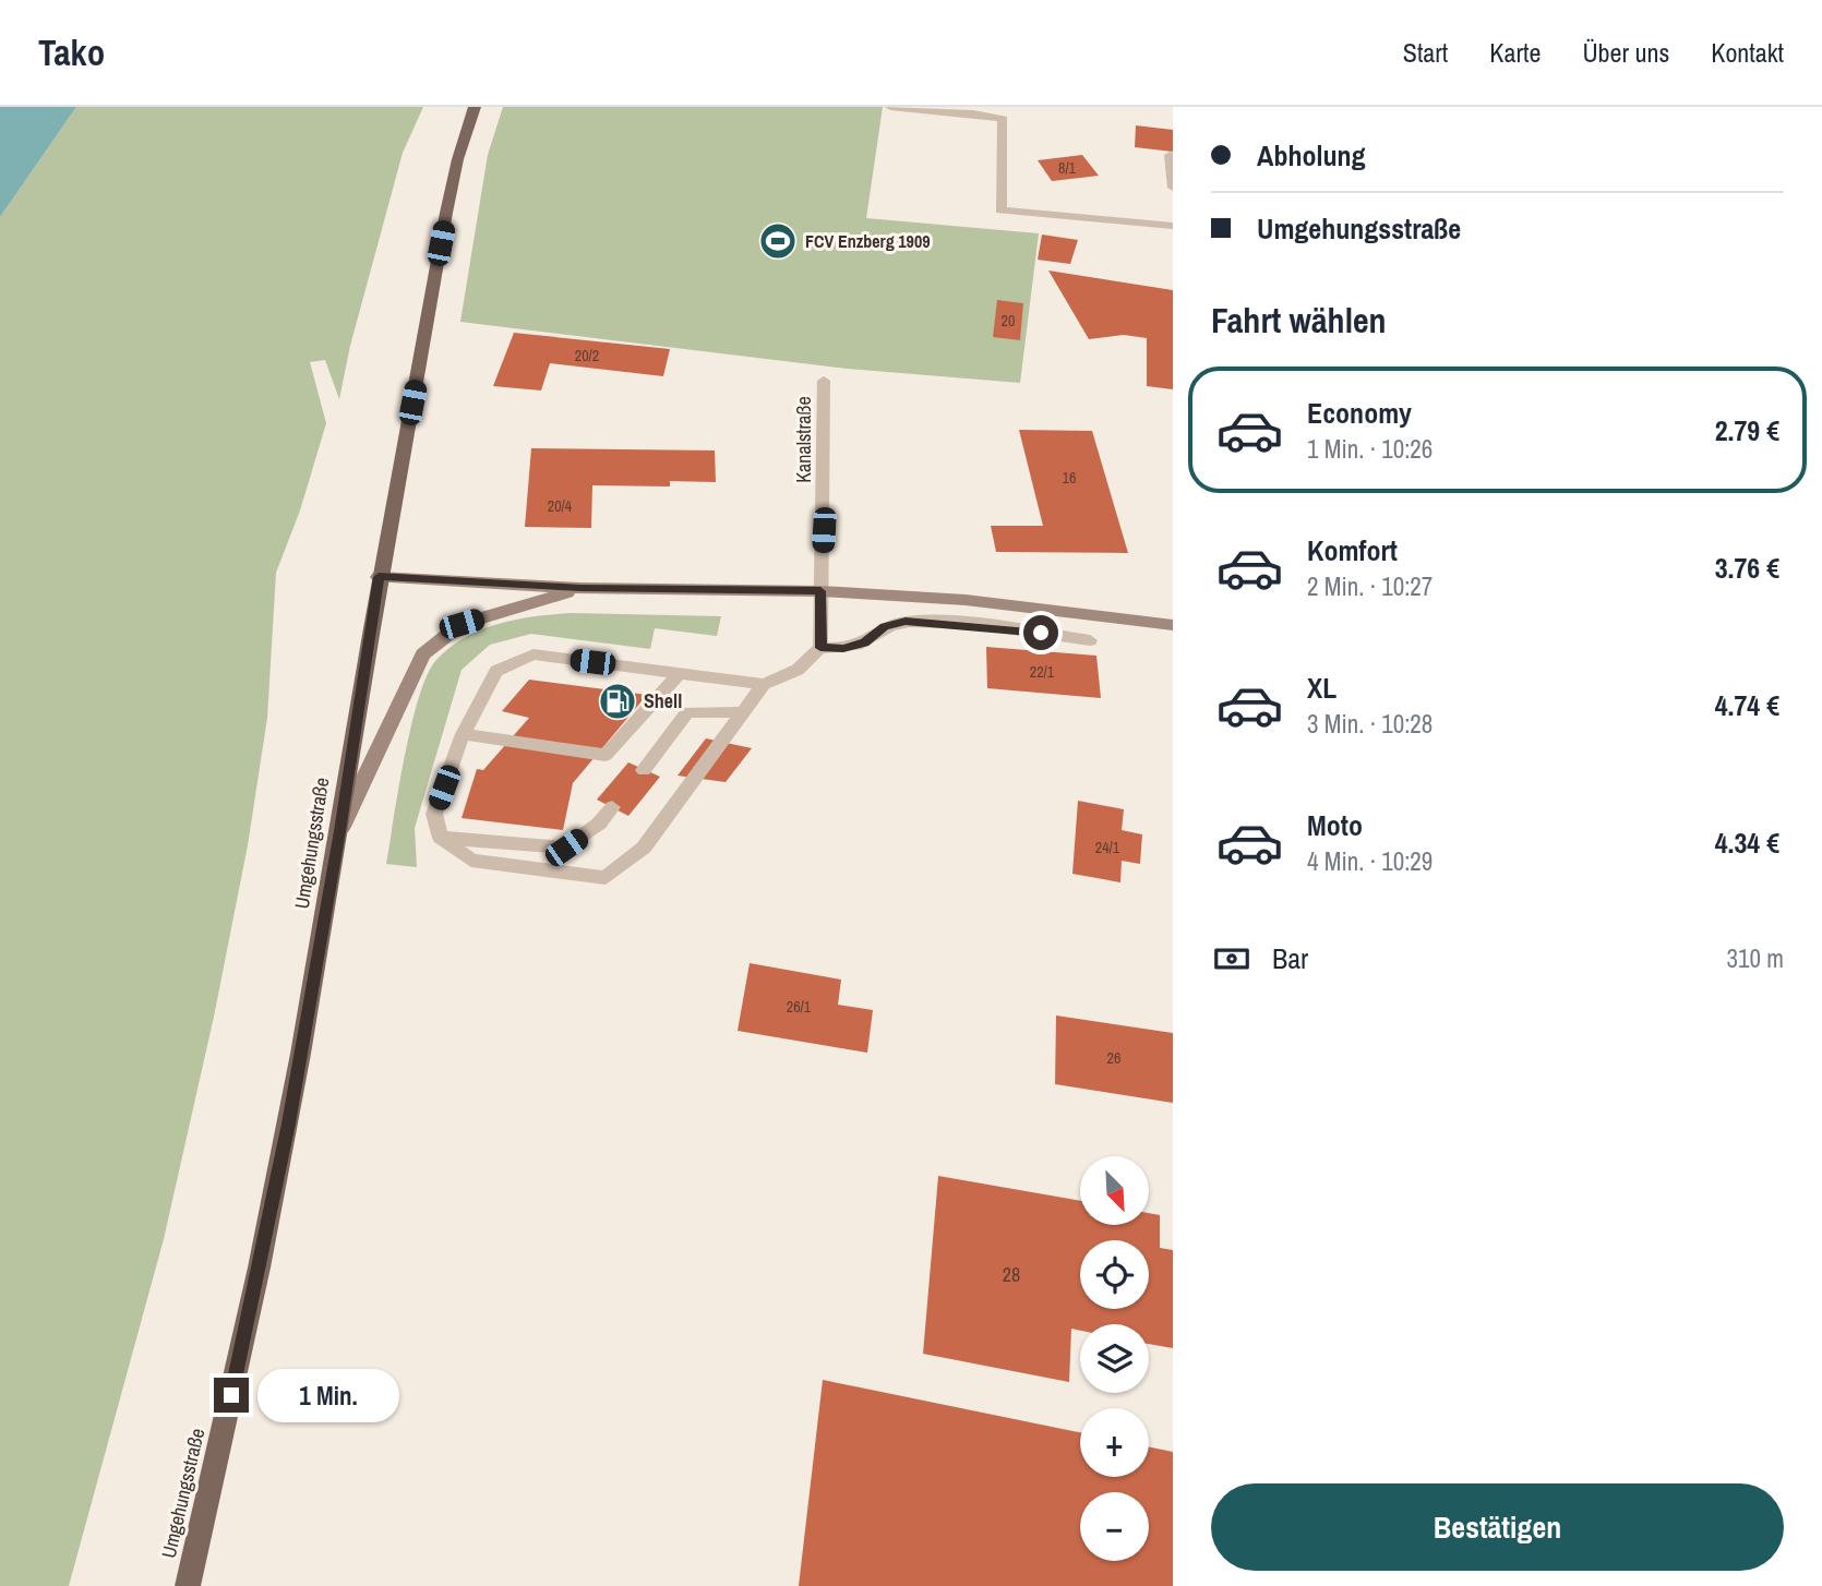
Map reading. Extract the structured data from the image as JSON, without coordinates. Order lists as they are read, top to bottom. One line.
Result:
{"streets":{"main road":["Umgehungsstraße"],"lane":["Kanalstraße"]},"places":{"sports":["FCV Enzberg 1909"],"fuel station":["Shell"]},"house_numbers":["8/1","20","20/2","16","20/4","22/1","24/1","26/1","26","28"],"north":"bottom right","page":{"header":"Tako","nav":["Start","Karte","Über uns","Kontakt"],"banner":["Abholung","Umgehungsstraße"],"heading":"Fahrt wählen","list":[{"name":"Economy","note":"1 Min. · 10:26","value":"2.79 €"},{"name":"Komfort","note":"2 Min. · 10:27","value":"3.76 €"},{"name":"XL","note":"3 Min. · 10:28","value":"4.74 €"},{"name":"Moto","note":"4 Min. · 10:29","value":"4.34 €"}],"pay":["Bar","310 m"],"map_buttons":["+","−"],"bubble":"1 Min.","buttons":"Bestätigen"}}
